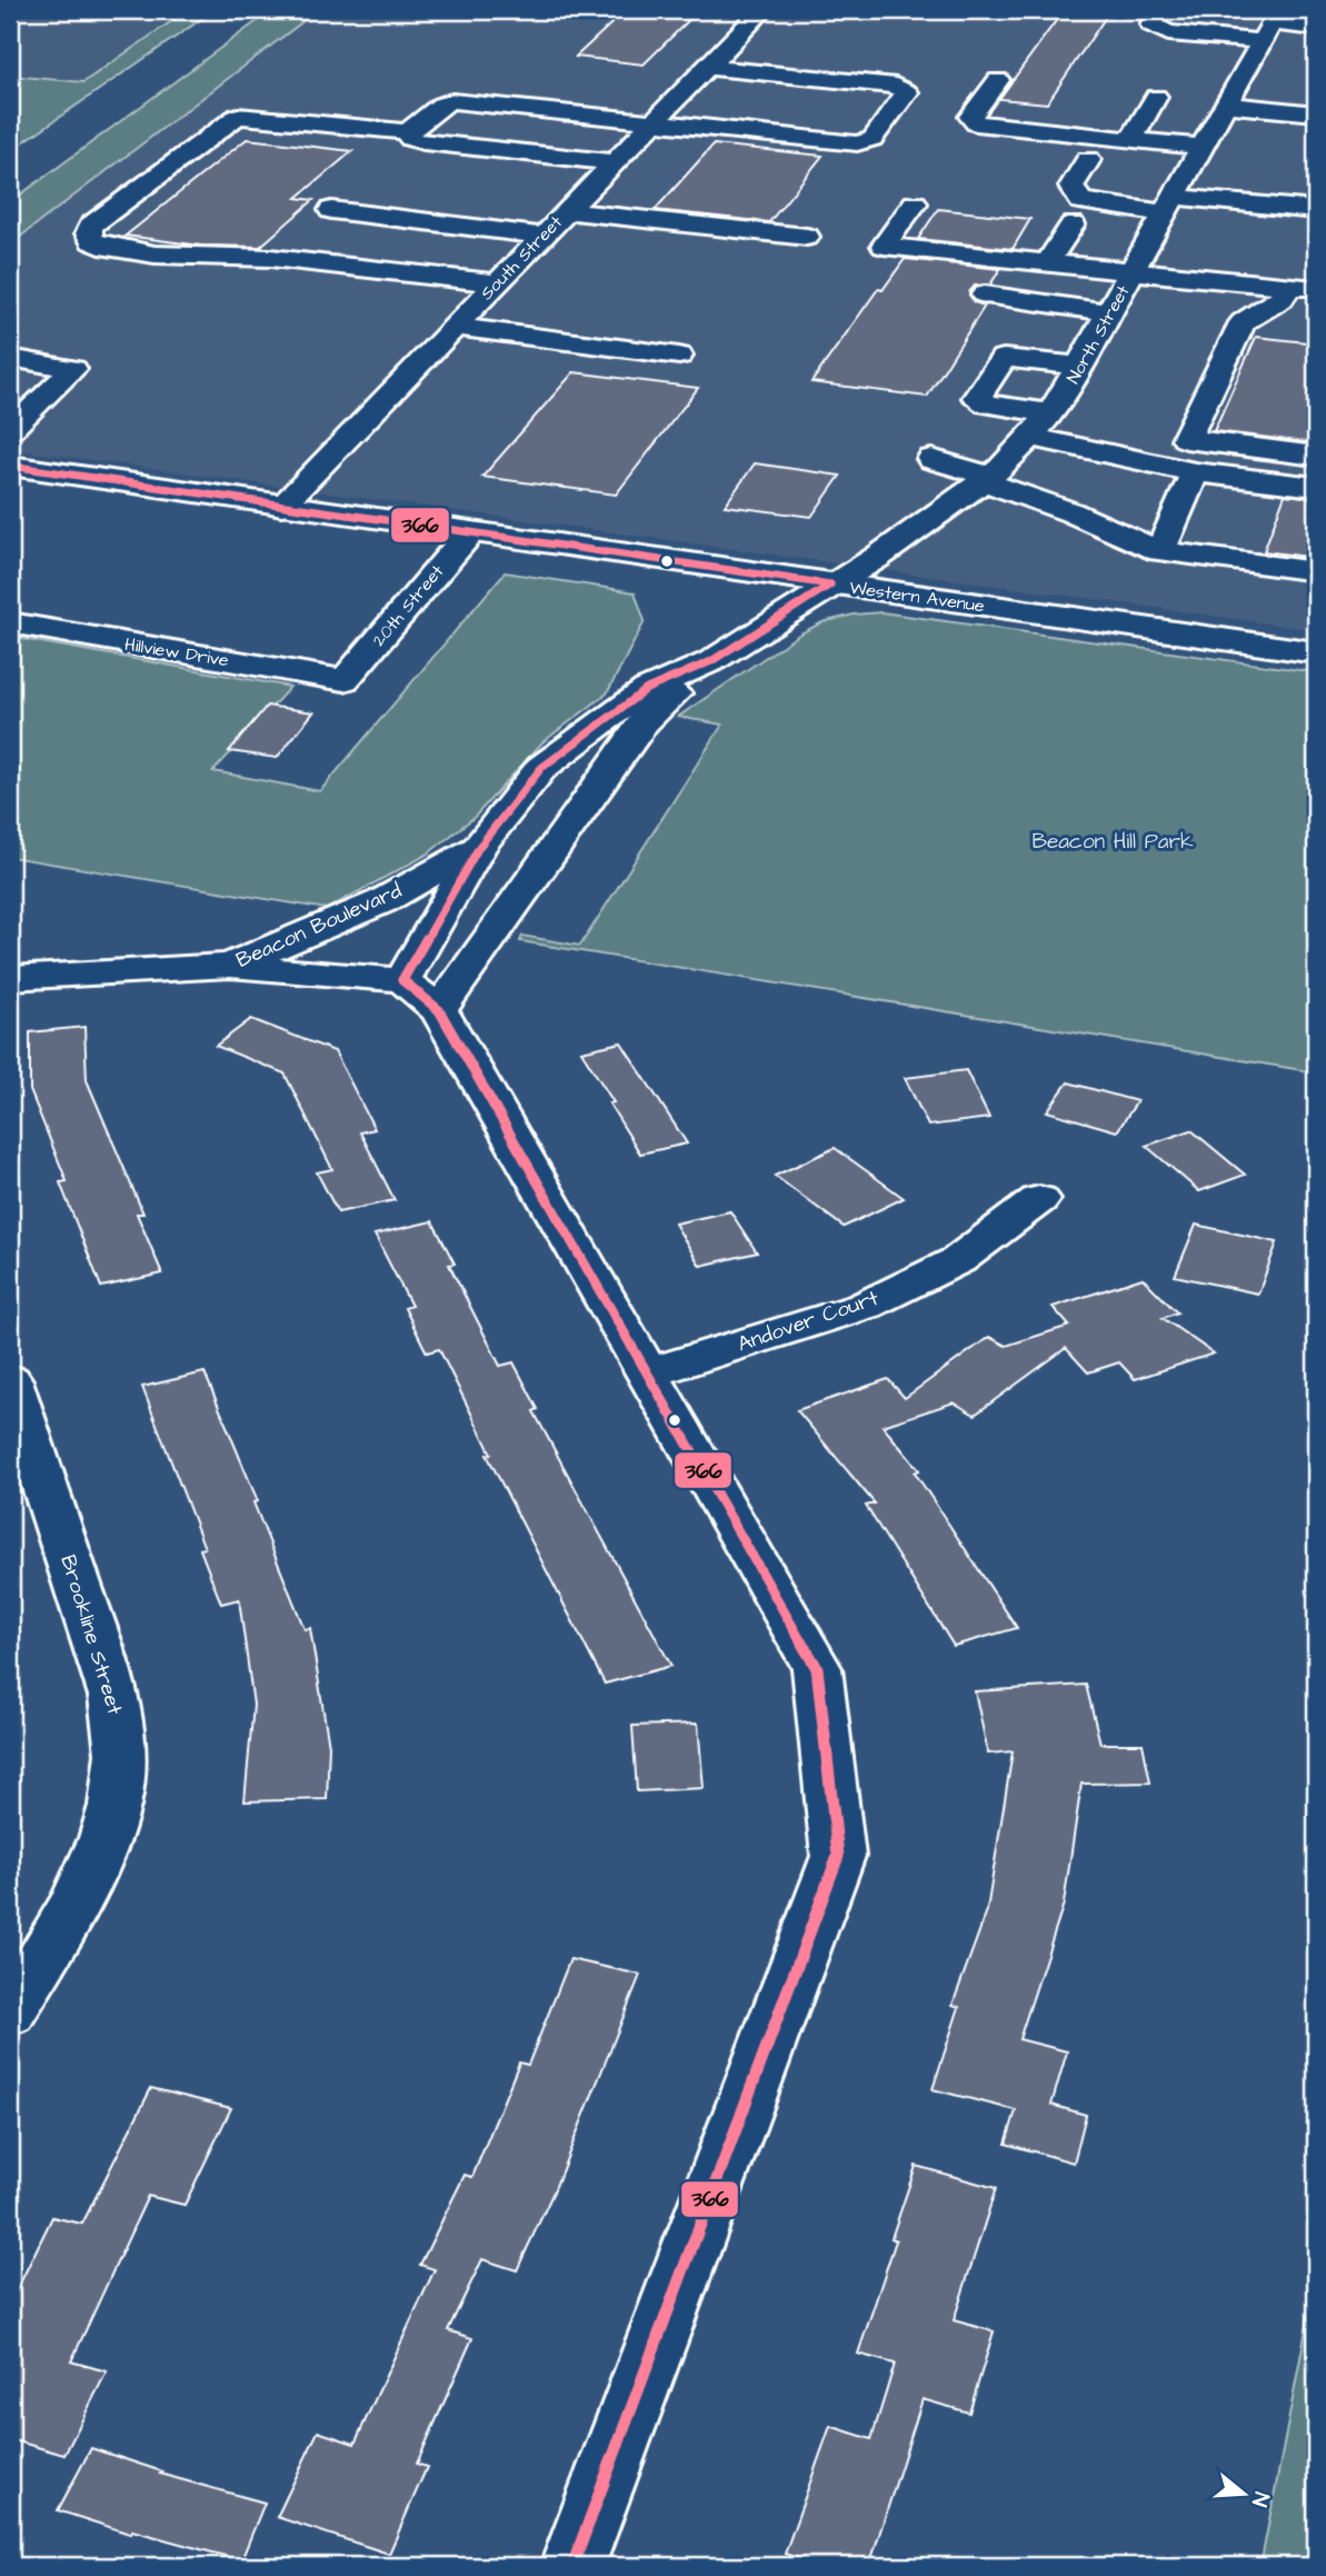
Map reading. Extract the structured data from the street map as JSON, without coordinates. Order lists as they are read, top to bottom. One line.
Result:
{"streets":{"street":["South Street","North Street","Western Avenue","20th Street","Hillview Drive","Beacon Boulevard","Andover Court","Brookline Street"]},"crossings":[["South Street","Western Avenue"],["North Street","Western Avenue"],["North Street","Beacon Boulevard"],["Western Avenue","20th Street"],["Western Avenue","Beacon Boulevard"],["20th Street","Hillview Drive"]],"parks":["Beacon Hill Park"],"lines":["transit line 366"],"north":"right"}
